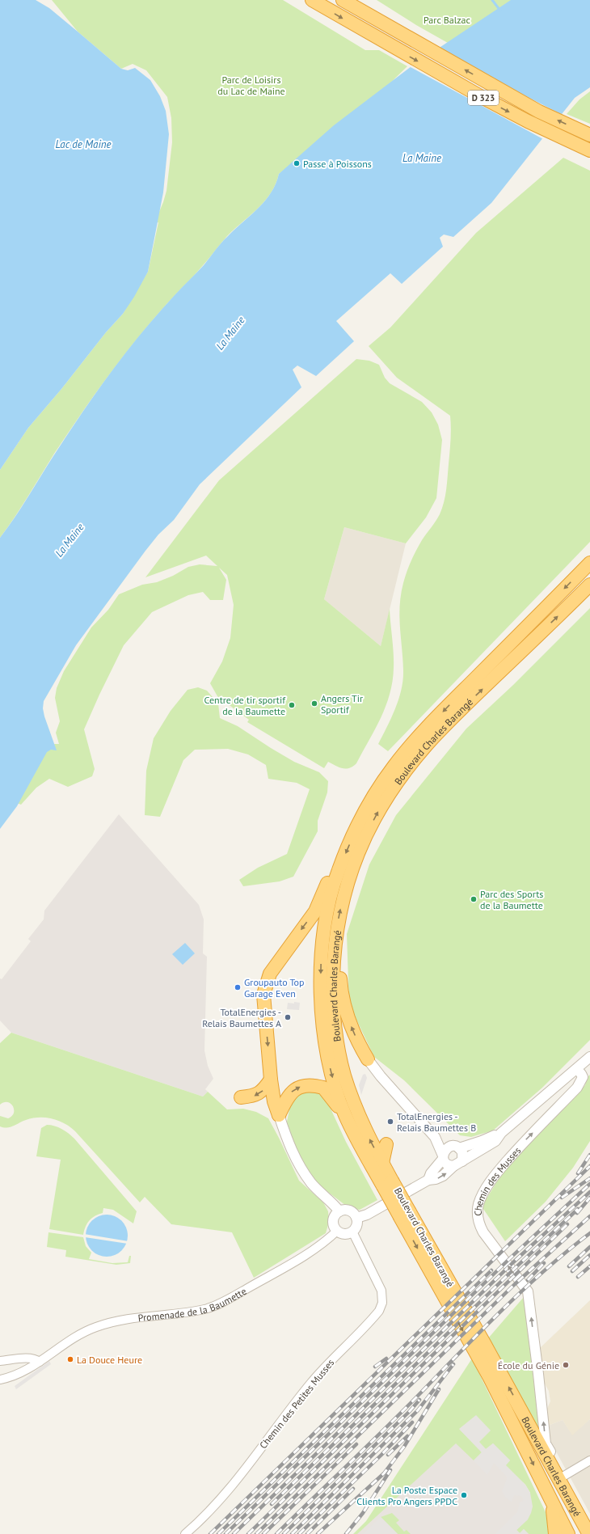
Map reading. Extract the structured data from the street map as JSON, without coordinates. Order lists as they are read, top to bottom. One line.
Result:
{"streets":{"highway":["D 323","Boulevard Charles Barangé"],"street":["Chemin des Musses","Promenade de la Baumette","Chemin des Petites Musses"]},"crossings":[["Boulevard Charles Barangé","Chemin des Musses"],["Promenade de la Baumette","Chemin des Petites Musses"]],"one_way":["Chemin des Musses"],"water":["Lac de Maine","La Maine"],"parks":["Parc Balzac","Parc de Loisirs du Lac de Maine"],"places":["Passe à Poissons","Angers Tir Sportif","Centre de tir sportif de la Baumette","Parc des Sports de la Baumette","Groupauto Top Garage Even","TotalEnergies - Relais Baumettes A","TotalEnergies - Relais Baumettes B","La Douce Heure","École du Génie","La Poste Espace Clients Pro Angers PPDC"]}
